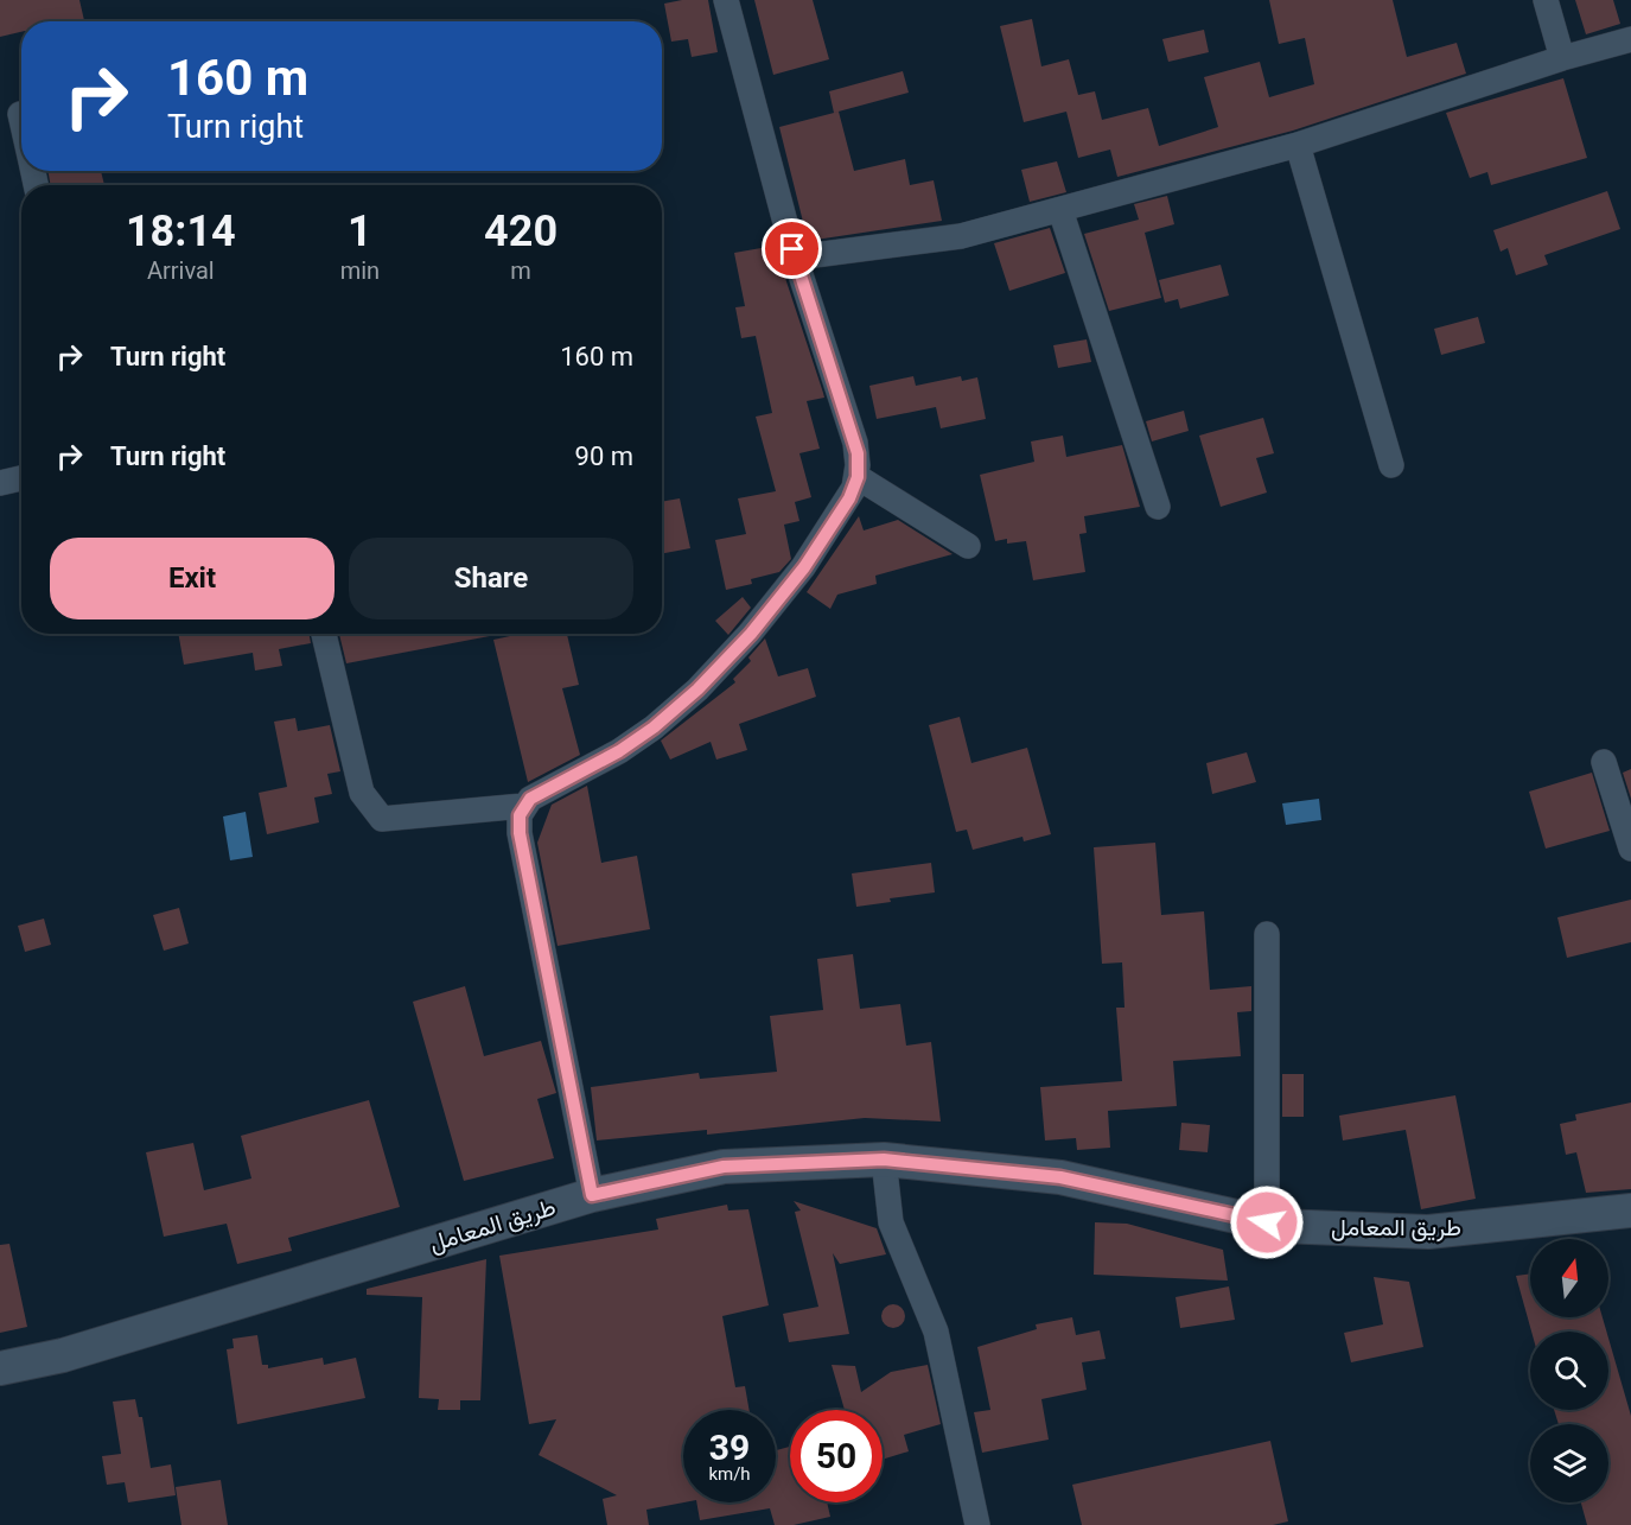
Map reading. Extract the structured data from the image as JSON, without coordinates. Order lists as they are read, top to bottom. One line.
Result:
{"streets":{"main road":["طريق المعامل"]},"north":"top","page":{"turn":["160 m","Turn right"],"eta":["18:14","Arrival","1","min","420","m"],"list":[{"name":"Turn right","value":"160 m"},{"name":"Turn right","value":"90 m"}],"buttons":["Exit","Share"],"speed":"39 km/h","limit":"50"}}
